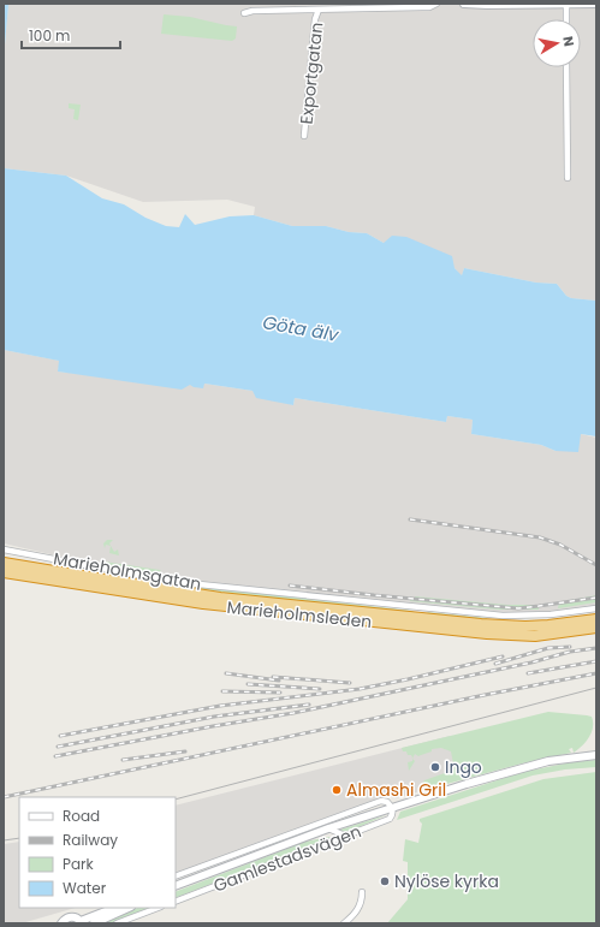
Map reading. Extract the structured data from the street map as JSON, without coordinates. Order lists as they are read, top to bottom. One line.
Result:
{"streets":{"highway":["Marieholmsleden"],"street":["Exportgatan","Marieholmsgatan","Gamlestadsvägen"]},"water":["Göta älv"],"places":["Ingo","Almashi Gril","Nylöse kyrka"],"legend":["Road","Railway","Park","Water"],"scale_bar":"100 m","north":"right"}
